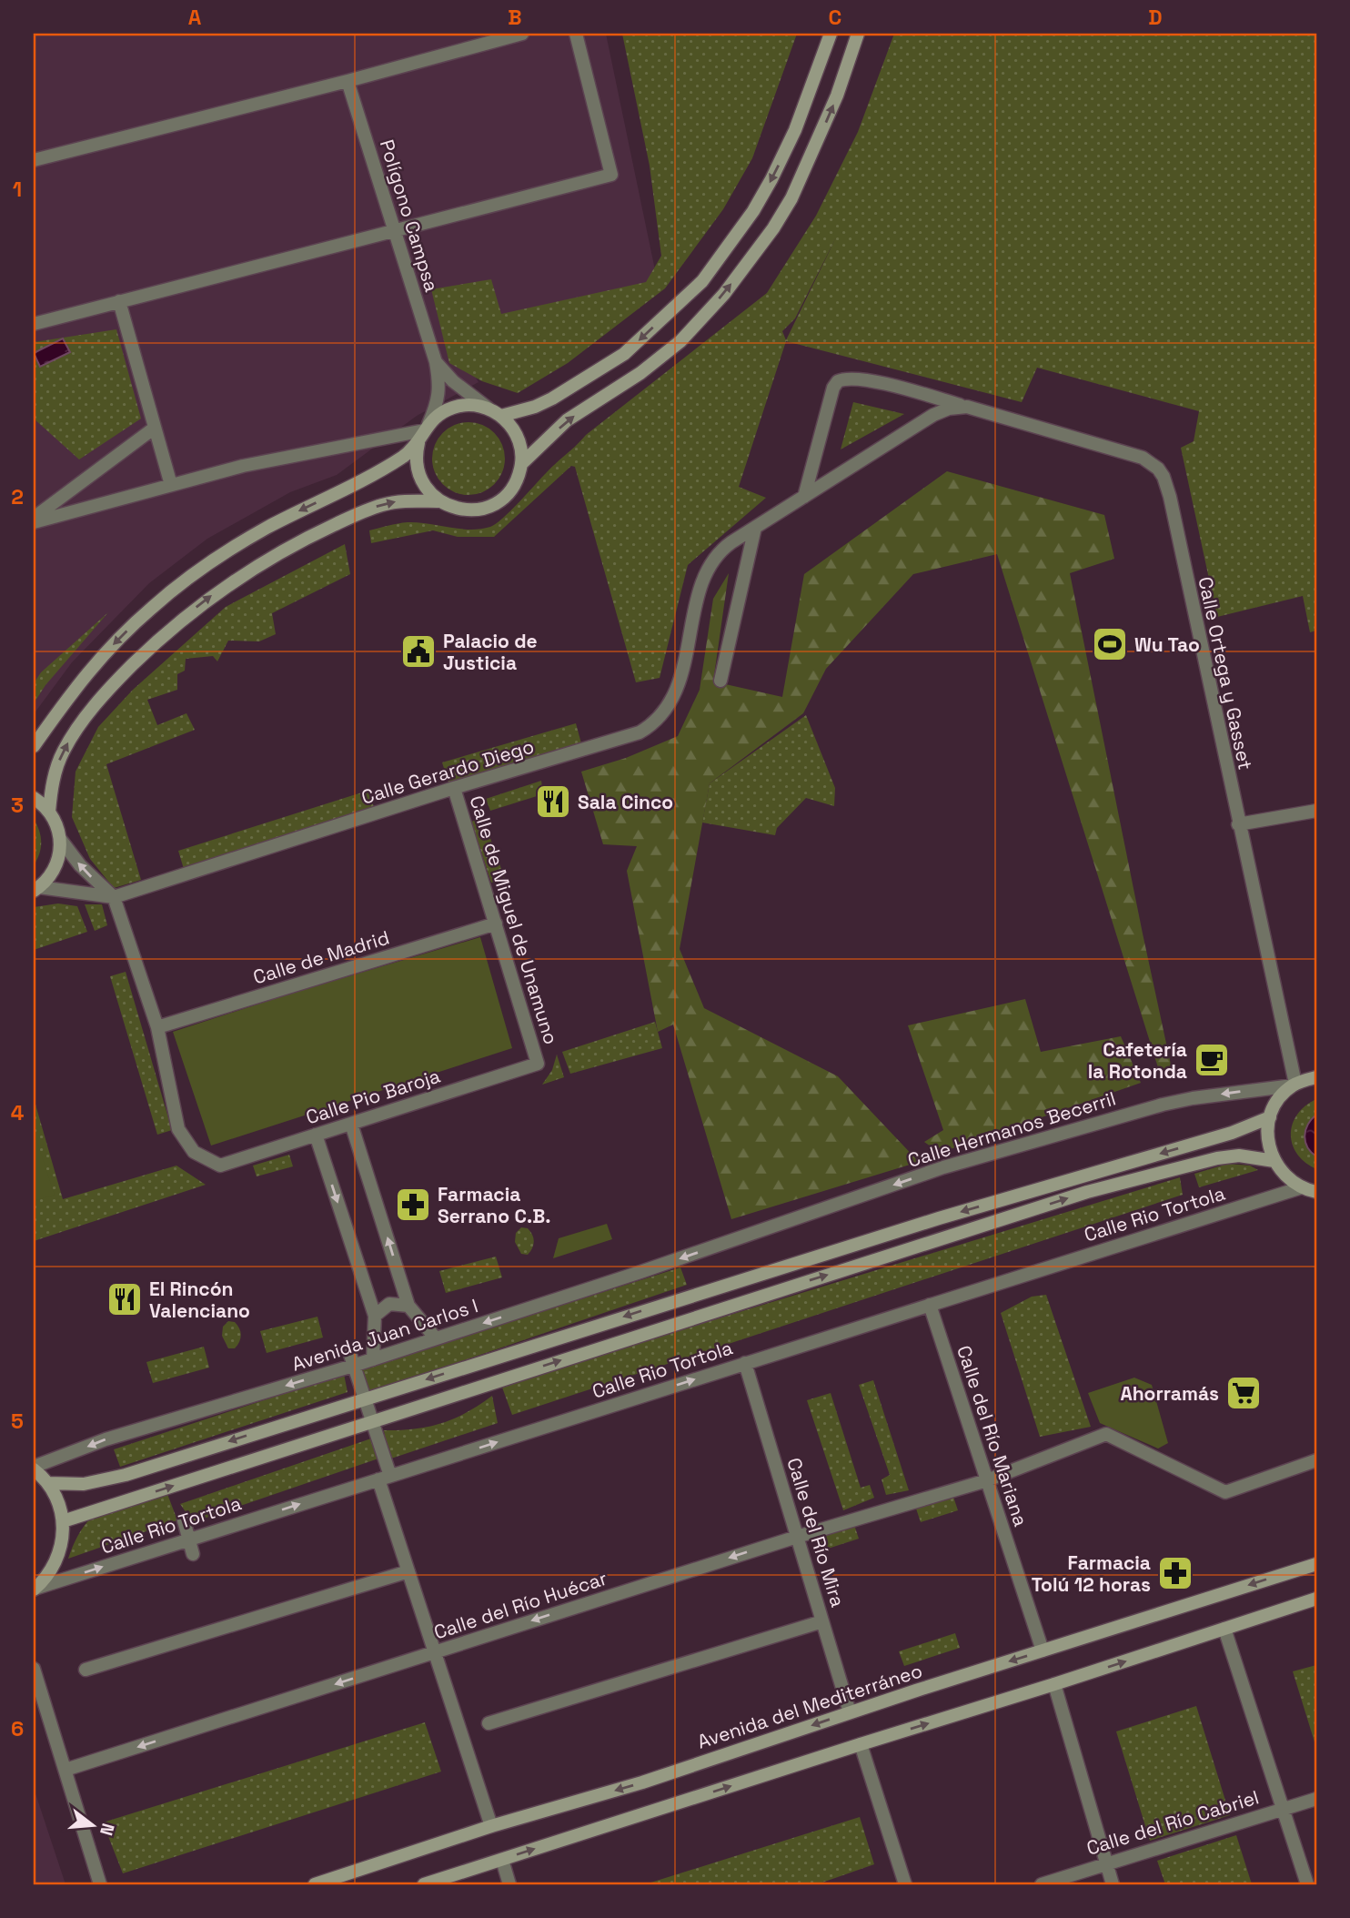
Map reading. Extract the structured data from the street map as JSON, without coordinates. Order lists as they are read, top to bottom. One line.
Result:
{"streets":{"main road":["Avenida del Mediterráneo"],"street":["Polígono Campsa","Calle Ortega y Gasset","Calle Gerardo Diego","Calle de Miguel de Unamuno","Calle de Madrid","Calle Pio Baroja","Calle Hermanos Becerril","Calle Rio Tortola","Avenida Juan Carlos I","Calle del Río Mariana","Calle del Río Mira","Calle del Río Huécar","Calle del Río Cabriel"]},"crossings":[["Calle Ortega y Gasset","Calle Gerardo Diego"],["Calle Ortega y Gasset","Calle Hermanos Becerril"],["Calle Gerardo Diego","Calle de Miguel de Unamuno"],["Calle de Miguel de Unamuno","Calle de Madrid"],["Calle de Miguel de Unamuno","Calle Pio Baroja"],["Calle de Madrid","Calle Pio Baroja"],["Calle Hermanos Becerril","Avenida Juan Carlos I"],["Calle Rio Tortola","Calle del Río Mariana"],["Calle Rio Tortola","Calle del Río Mira"],["Calle del Río Mariana","Calle del Río Huécar"],["Calle del Río Mariana","Avenida del Mediterráneo"],["Calle del Río Mira","Calle del Río Huécar"],["Calle del Río Mira","Avenida del Mediterráneo"]],"one_way":["Calle Hermanos Becerril","Avenida Juan Carlos I"],"places":{"sports":["Wu Tao"],"public building":["Palacio de Justicia"],"restaurant":["Sala Cinco","El Rincón Valenciano"],"cafe":["Cafetería la Rotonda"],"pharmacy":["Farmacia Serrano C.B.","Farmacia Tolú 12 horas"],"supermarket":["Ahorramás"]},"north":"right","grid":{"columns":["A","B","C","D"],"rows":["1","2","3","4","5","6"]}}
